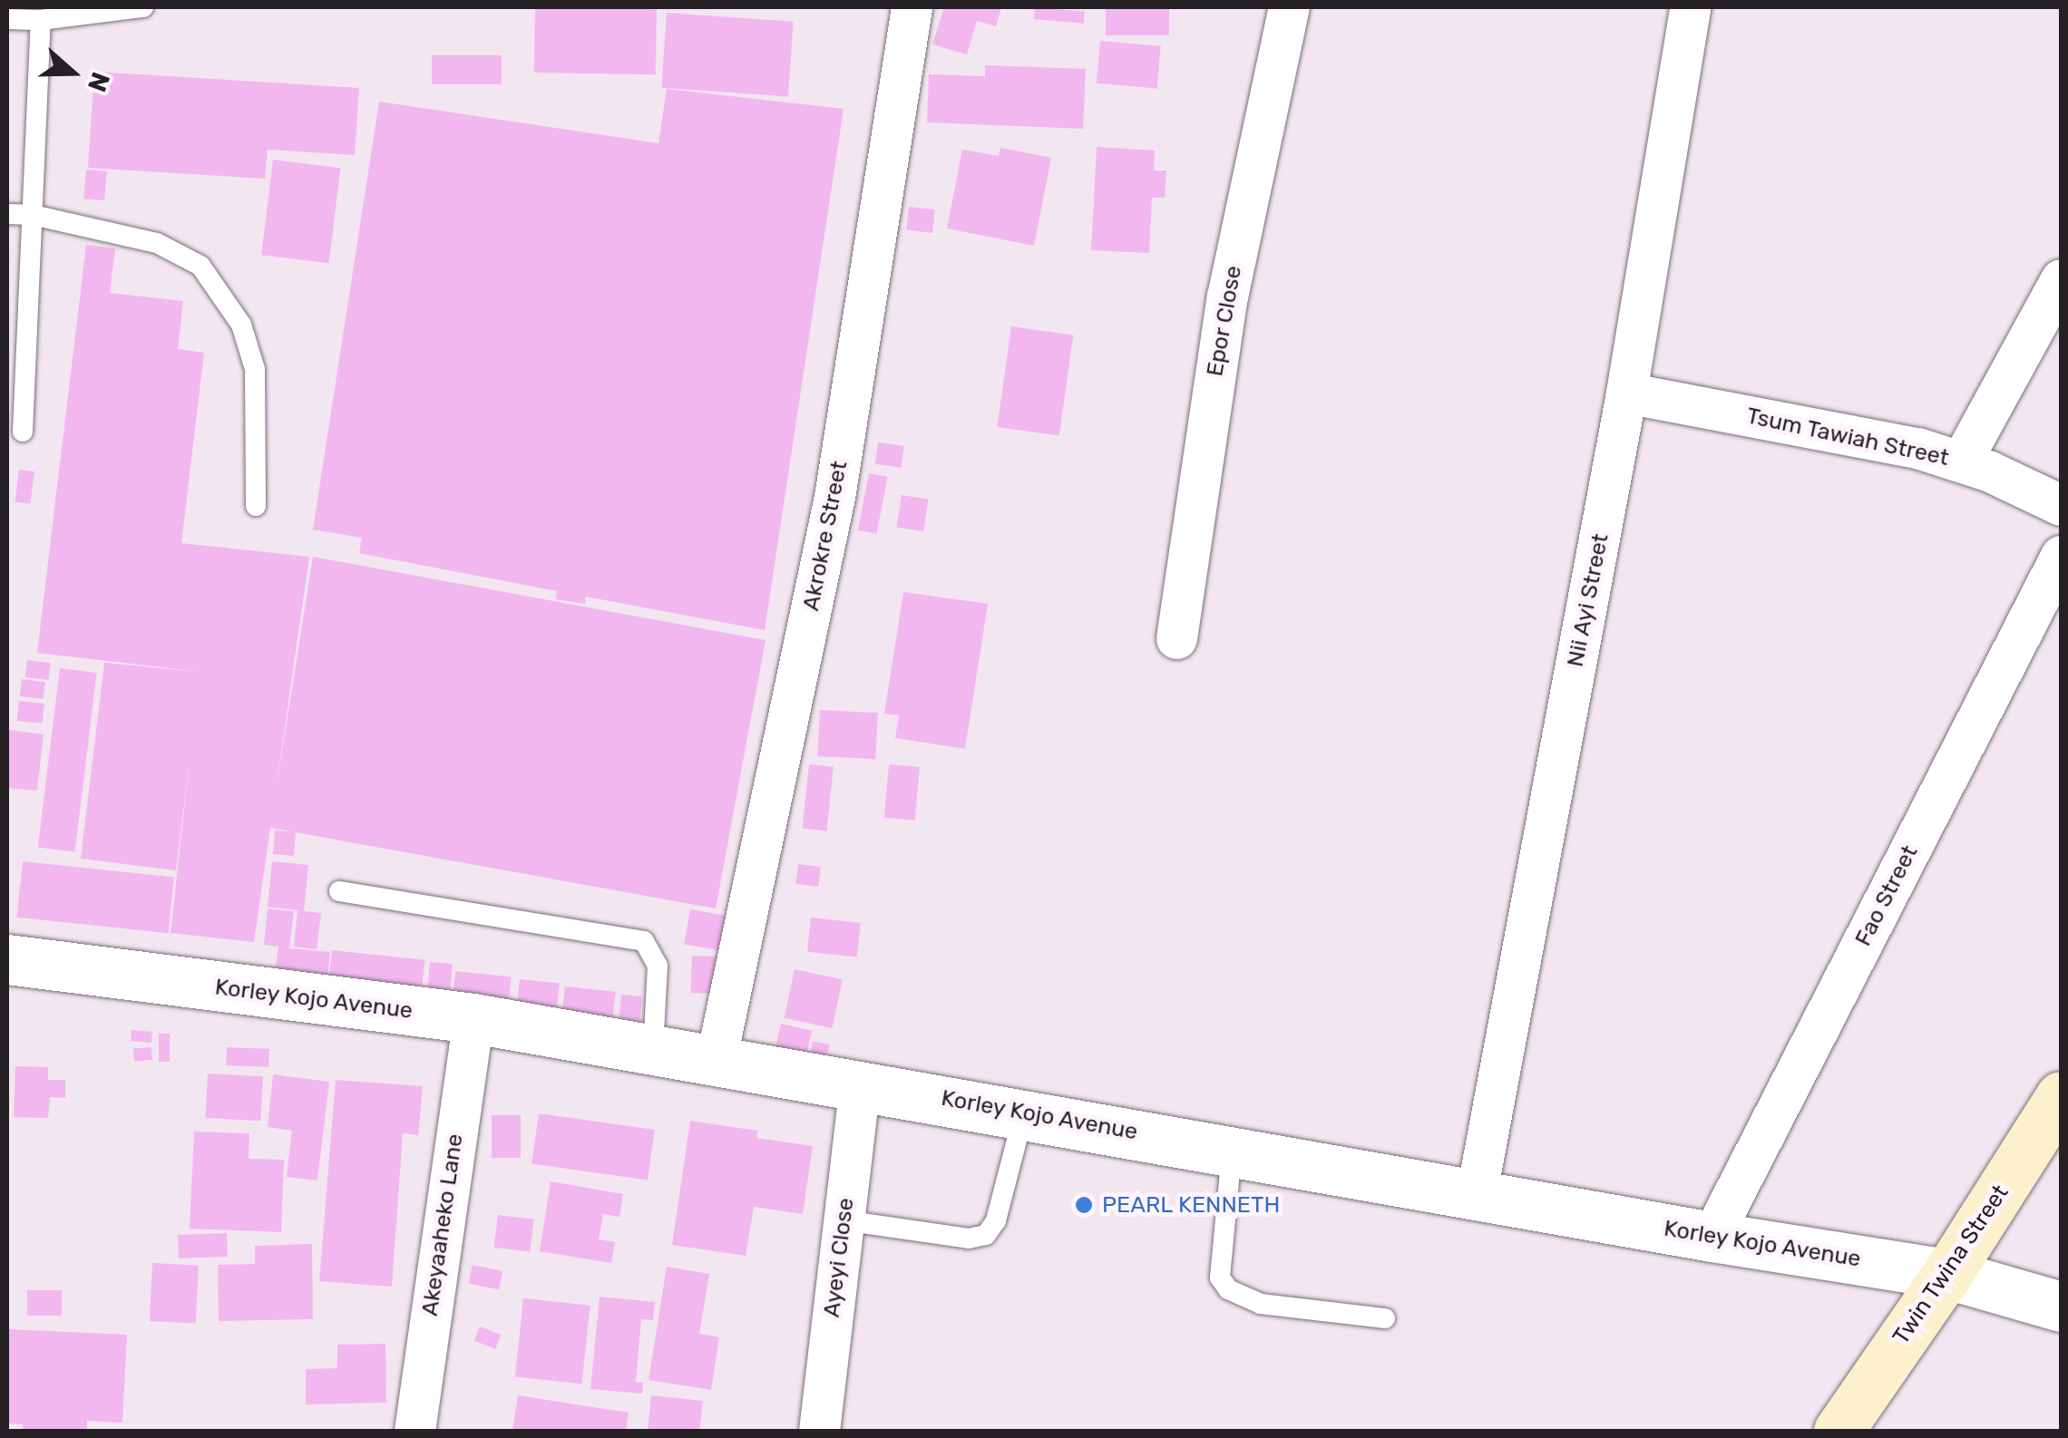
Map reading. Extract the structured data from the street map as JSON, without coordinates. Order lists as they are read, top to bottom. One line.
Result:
{"streets":{"main road":["Twin Twina Street"],"street":["Epor Close","Tsum Tawiah Street","Akrokre Street","Nii Ayi Street","Fao Street","Korley Kojo Avenue","Akeyaaheko Lane","Ayeyi Close"]},"crossings":[["Tsum Tawiah Street","Nii Ayi Street"],["Akrokre Street","Korley Kojo Avenue"],["Nii Ayi Street","Korley Kojo Avenue"],["Fao Street","Korley Kojo Avenue"],["Korley Kojo Avenue","Akeyaaheko Lane"],["Korley Kojo Avenue","Ayeyi Close"],["Korley Kojo Avenue","Twin Twina Street"]],"places":["PEARL KENNETH"],"north":"right"}
